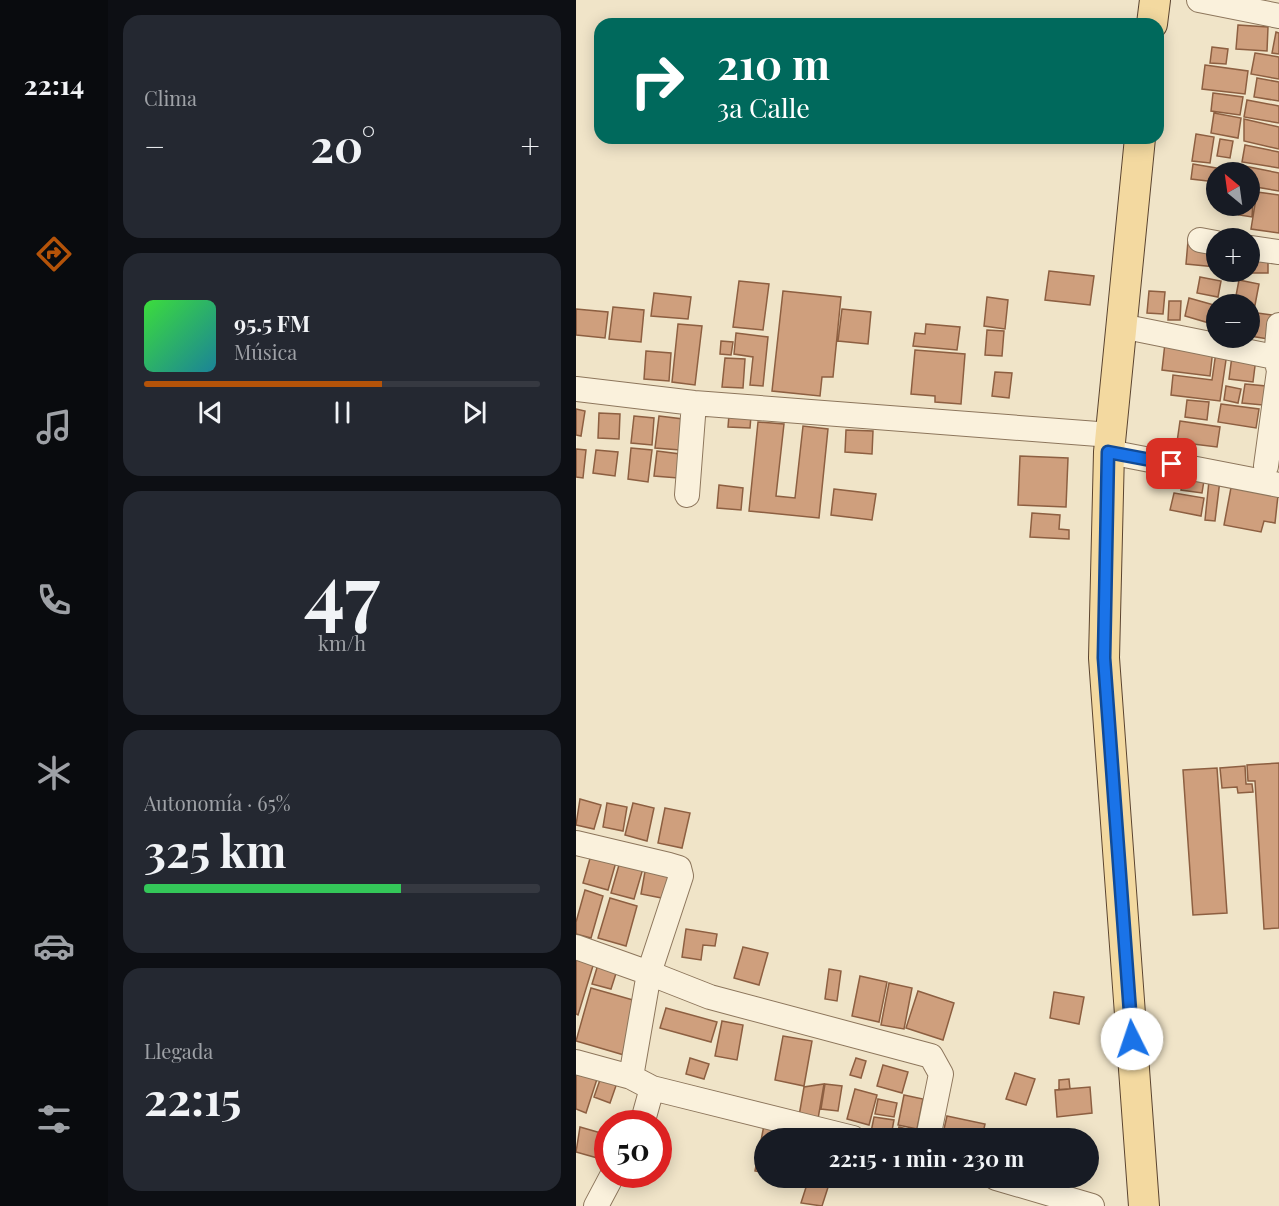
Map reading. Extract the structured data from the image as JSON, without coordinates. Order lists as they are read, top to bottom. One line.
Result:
{"north":"top left","page":{"tabs":"22:14","tile":["Clima",["47","km/h"],["Autonomía · 65%","325 km"],["Llegada","22:15"]],"turn":["210 m","3a Calle"],"heat":["−","20°","+"],"map_buttons":["+","−"],"song":["95.5 FM","Música"],"limit":"50","trip":"22:15 · 1 min · 230 m"}}
